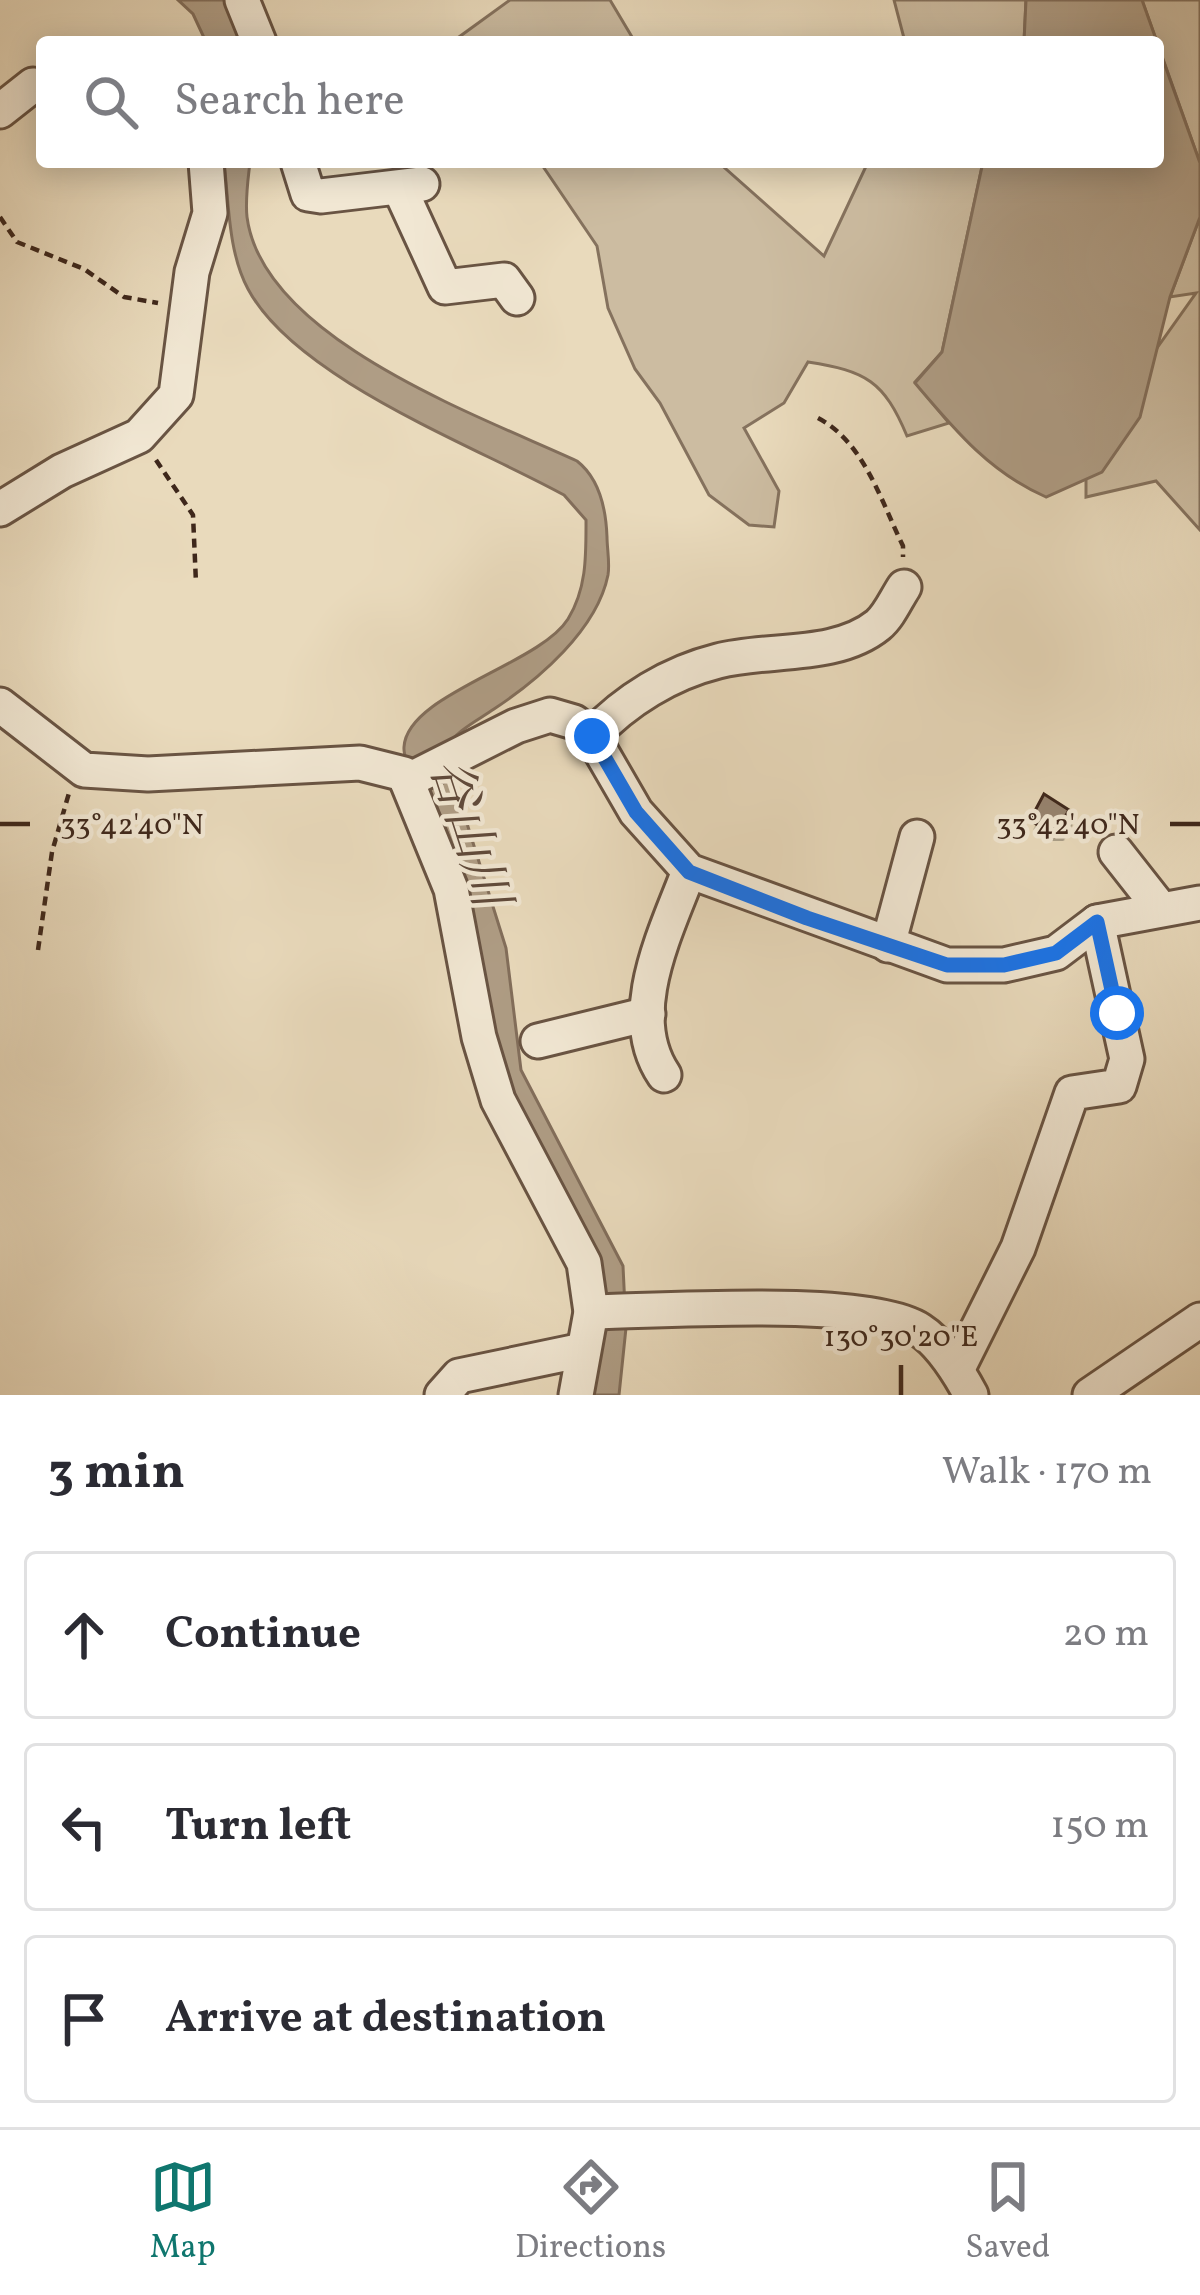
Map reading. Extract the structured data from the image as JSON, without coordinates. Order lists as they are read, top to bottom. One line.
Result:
{"water":["谷山川"],"page":{"search":"Search here","heading":["3 min","Walk · 170 m"],"list":[["Continue","20 m"],["Turn left","150 m"],"Arrive at destination"],"nav":["Map","Directions","Saved"]},"coordinates":["33°42'40\"N","130°30'20\"E"]}
